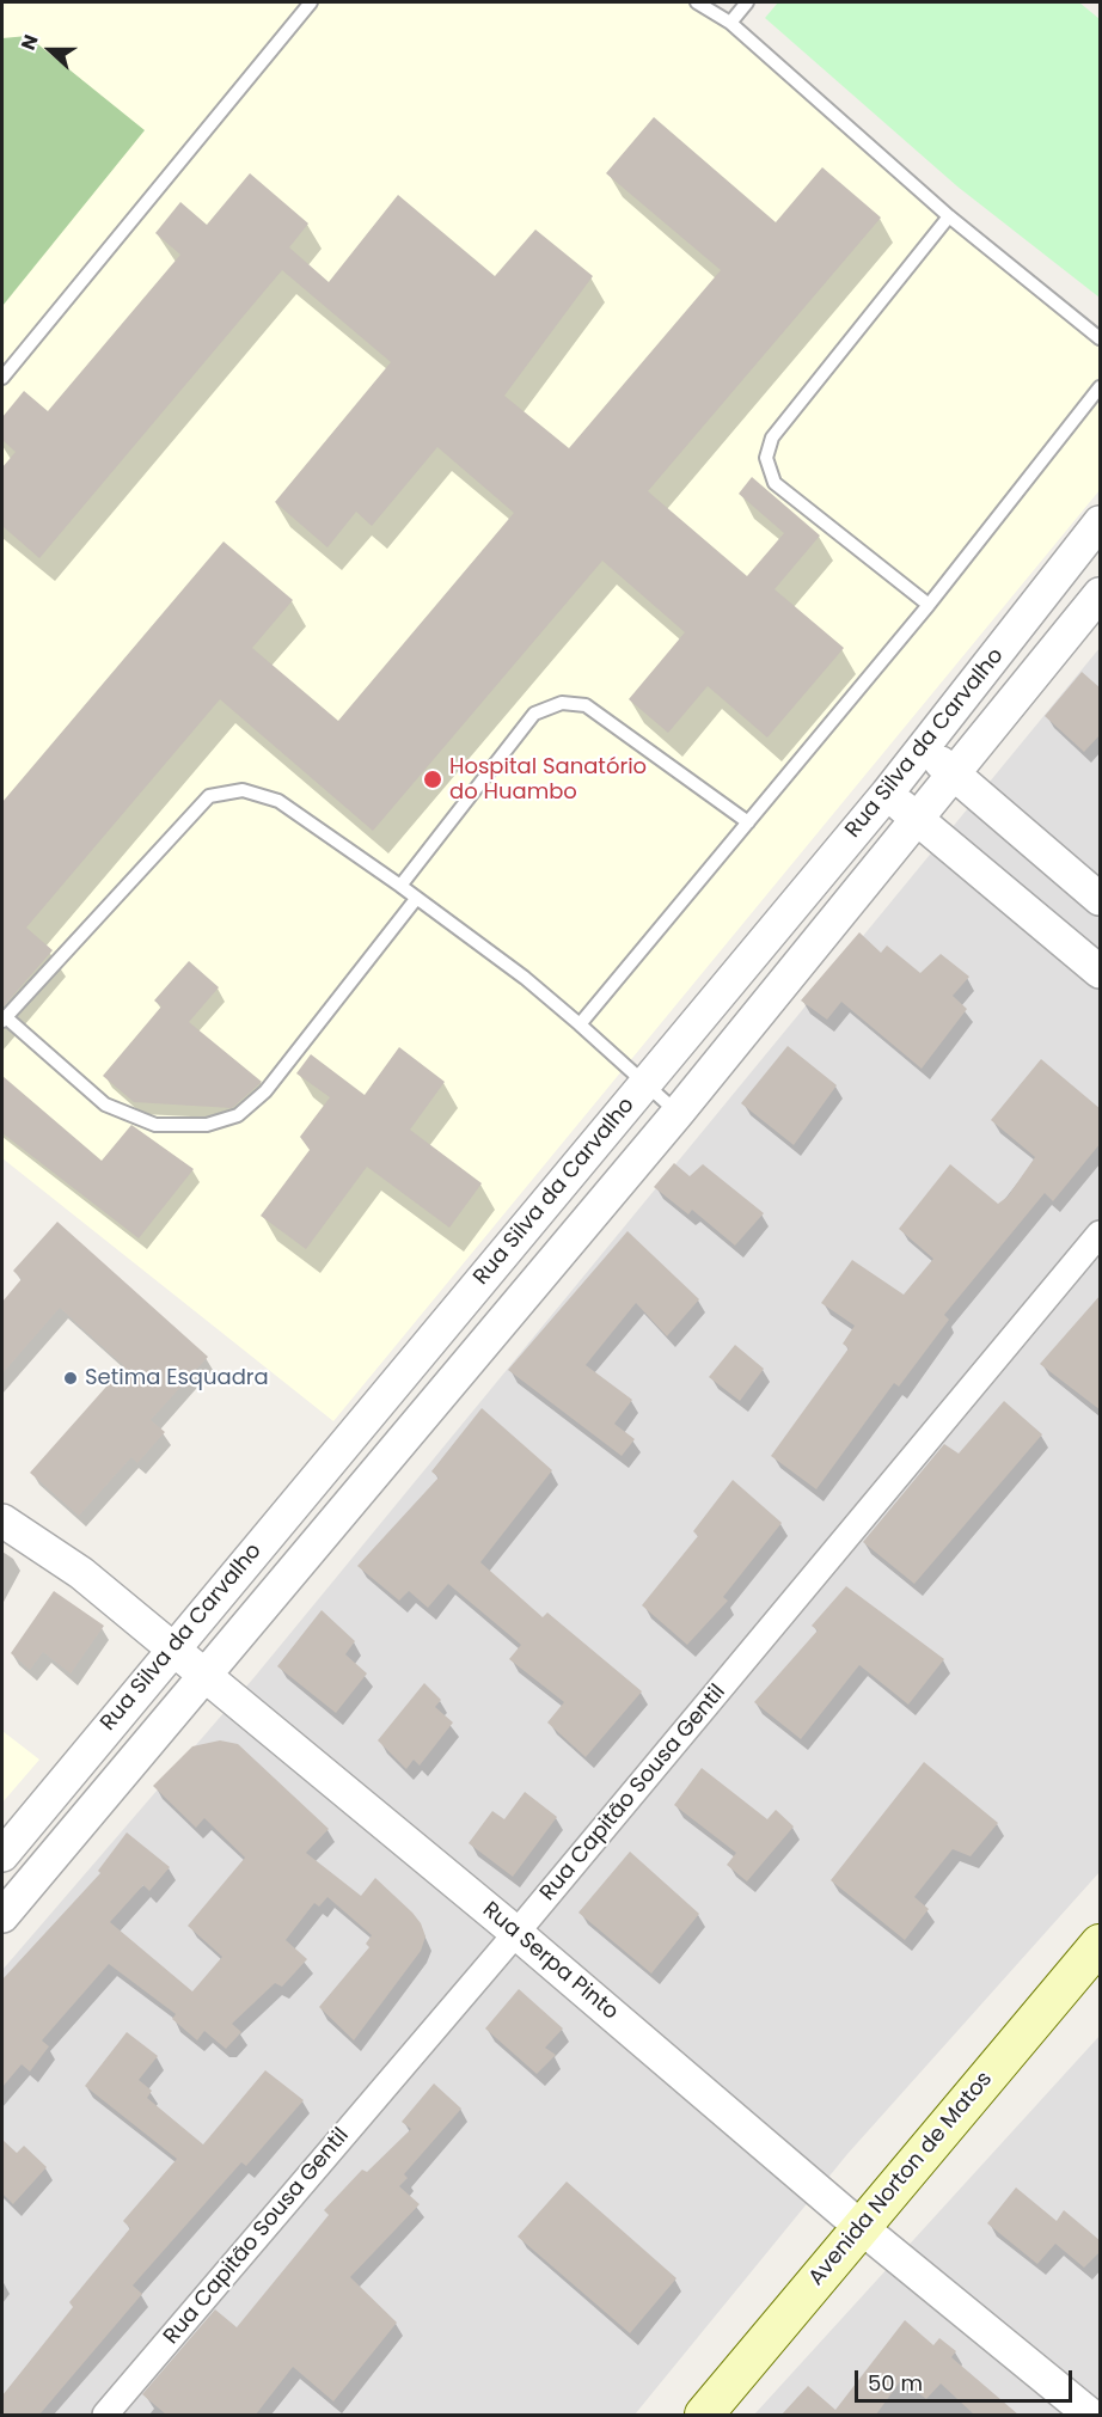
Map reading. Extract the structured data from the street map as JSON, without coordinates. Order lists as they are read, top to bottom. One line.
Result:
{"streets":{"main road":["Avenida Norton de Matos"],"street":["Rua Silva da Carvalho","Rua Capitão Sousa Gentil","Rua Serpa Pinto"]},"crossings":[["Rua Silva da Carvalho","Rua Serpa Pinto"],["Rua Capitão Sousa Gentil","Rua Serpa Pinto"],["Rua Serpa Pinto","Avenida Norton de Matos"]],"places":["Hospital Sanatório do Huambo","Setima Esquadra"],"scale_bar":"50 m","north":"left"}
